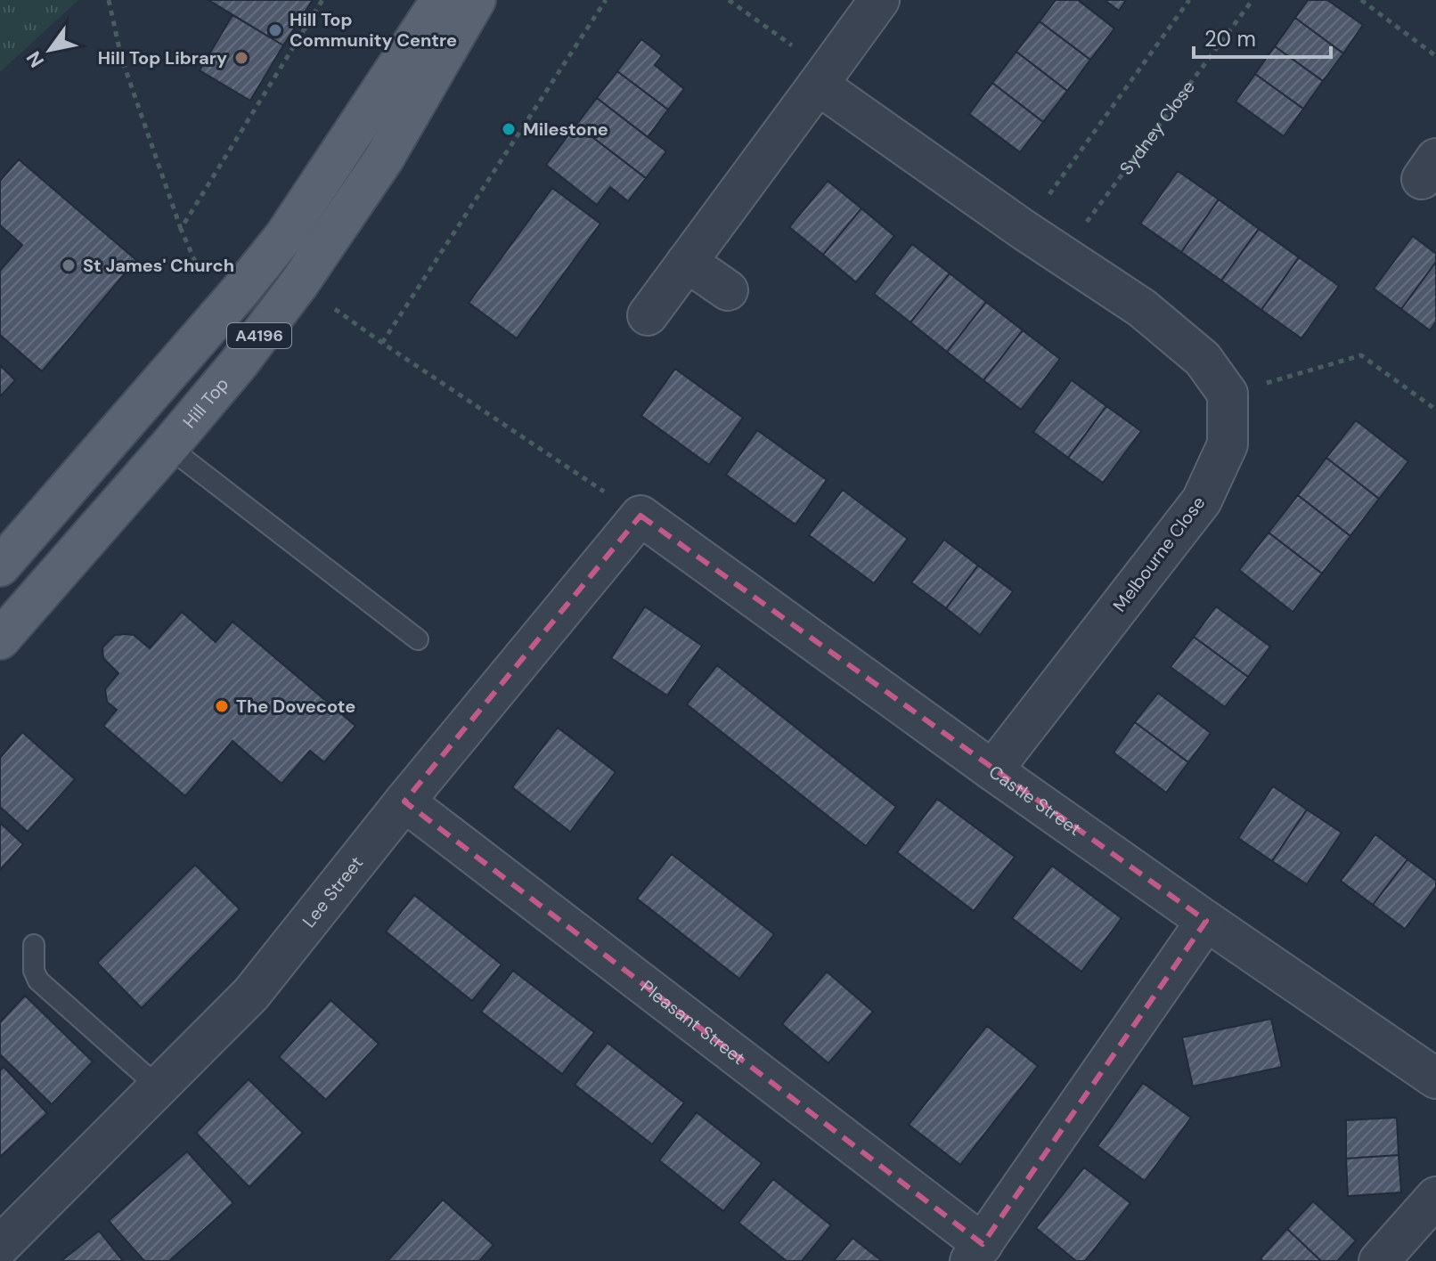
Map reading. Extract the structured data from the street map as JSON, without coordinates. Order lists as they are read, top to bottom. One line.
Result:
{"streets":{"main road":["A4196","Hill Top"],"street":["Melbourne Close","Castle Street","Lee Street","Pleasant Street"],"path":["Sydney Close"]},"crossings":[["Melbourne Close","Castle Street"],["Castle Street","Lee Street"],["Castle Street","Pleasant Street"],["Lee Street","Pleasant Street"]],"places":["Hill Top Community Centre","Hill Top Library","Milestone","St James' Church","The Dovecote"],"scale_bar":"20 m","north":"bottom left"}
